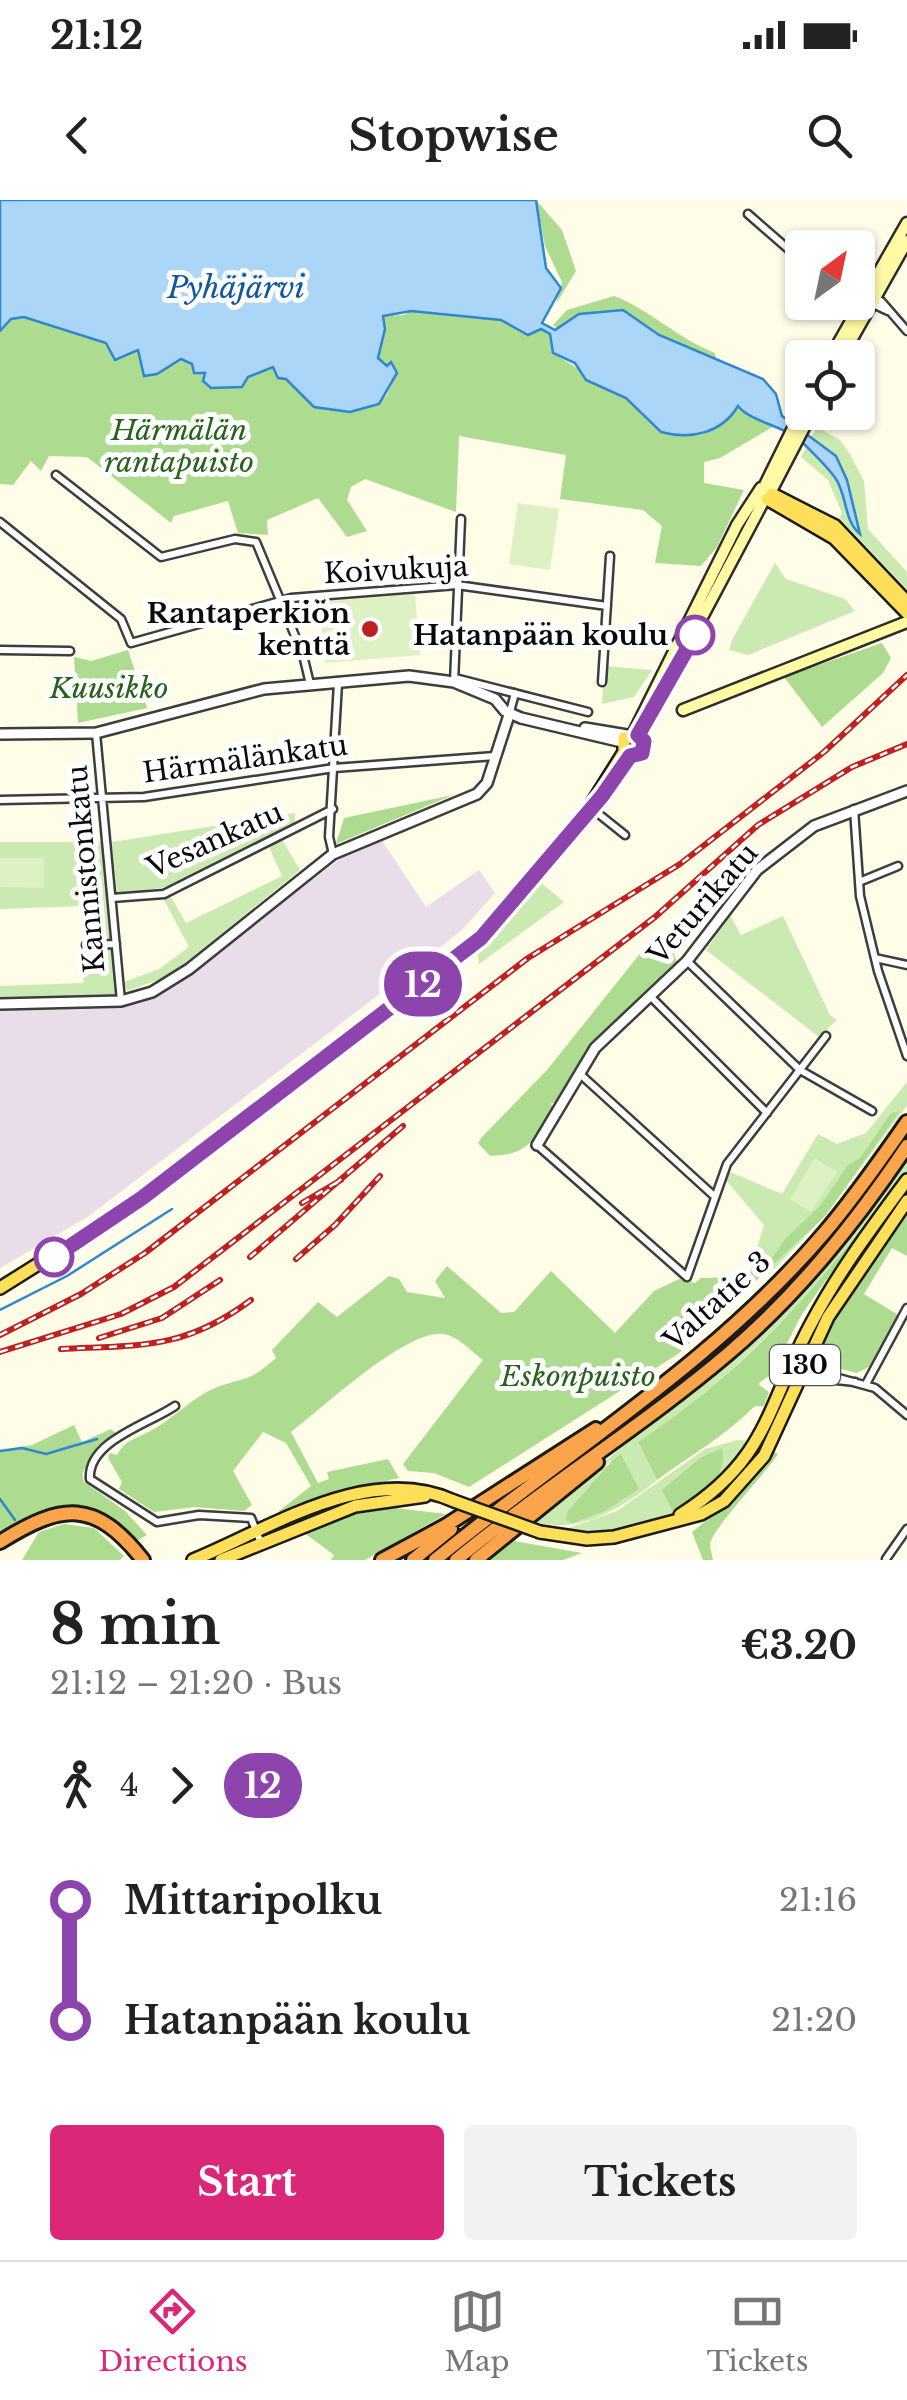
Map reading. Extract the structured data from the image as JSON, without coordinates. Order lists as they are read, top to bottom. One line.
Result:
{"streets":{"highway":["Valtatie 3"],"main road":["130"],"street":["Koivukuja","Härmälänkatu","Vesankatu","Kannistonkatu","Veturikatu"]},"crossings":[["Härmälänkatu","Kannistonkatu"],["Vesankatu","Kannistonkatu"]],"water":["Pyhäjärvi"],"parks":["Härmälän rantapuisto","Kuusikko","Eskonpuisto"],"places":["Rantaperkiön kenttä","Hatanpään koulu"],"lines":["bus line 12"],"north":"top right","page":{"status":"21:12","header":"Stopwise","on_map":"12","heading":["8 min","21:12 – 21:20 · Bus","€3.20"],"legs":["4","12"],"list":[{"name":"Mittaripolku","value":"21:16"},{"name":"Hatanpään koulu","value":"21:20"}],"buttons":["Start","Tickets"],"tabs":["Directions","Map","Tickets"]}}
